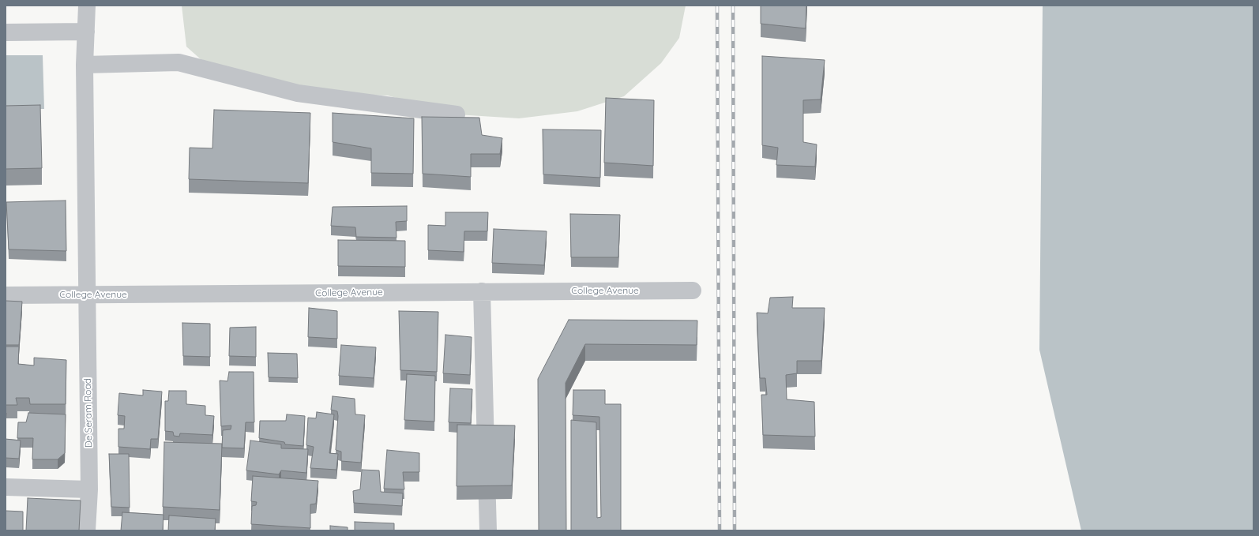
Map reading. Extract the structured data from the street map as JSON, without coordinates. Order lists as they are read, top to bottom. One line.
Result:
{"streets":{"street":["College Avenue","De Seram Road"]},"crossings":[["College Avenue","De Seram Road"]]}
